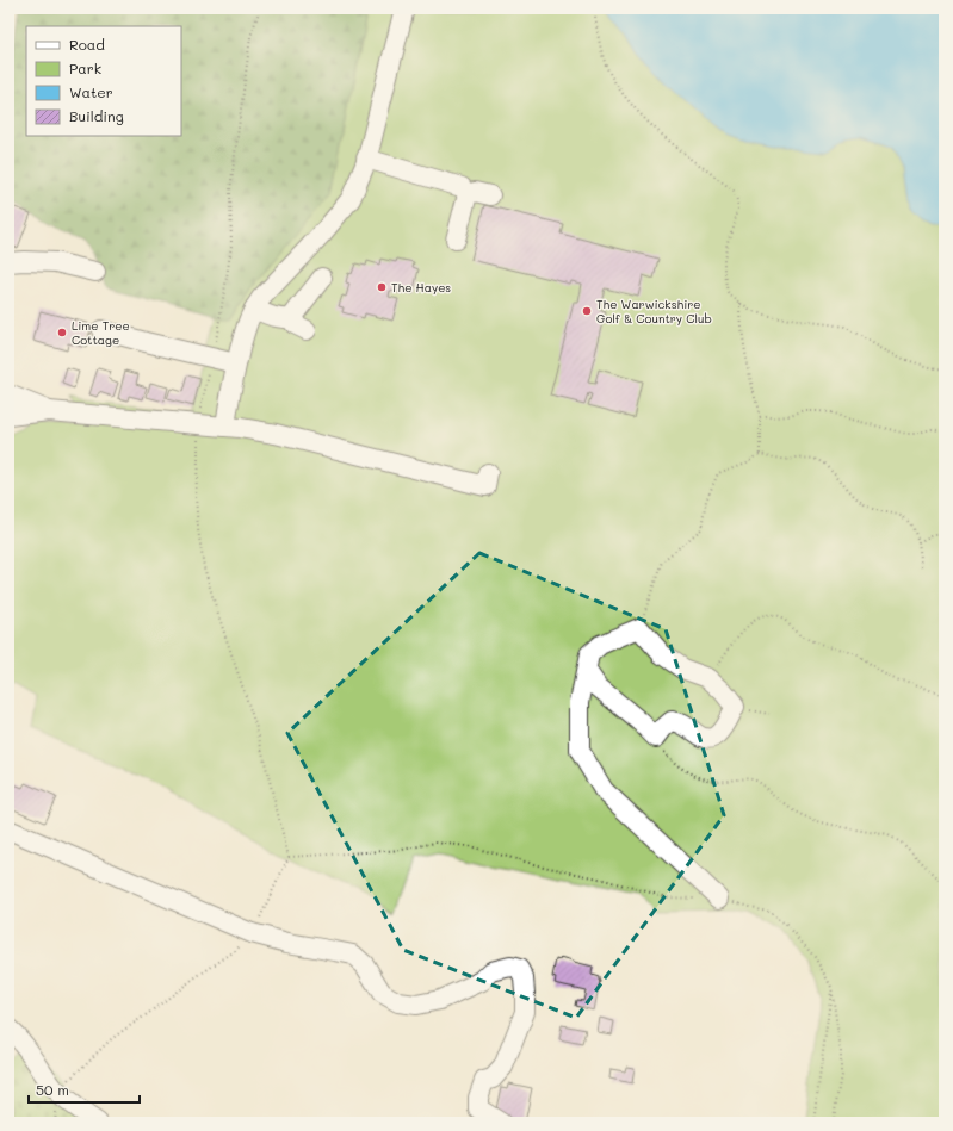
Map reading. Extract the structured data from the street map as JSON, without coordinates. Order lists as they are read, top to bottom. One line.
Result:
{"places":["The Hayes","The Warwickshire Golf & Country Club","Lime Tree Cottage"],"legend":["Road","Park","Water","Building"],"scale_bar":"50 m"}
